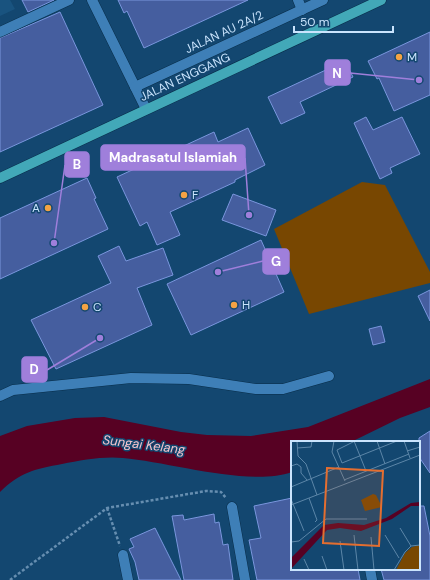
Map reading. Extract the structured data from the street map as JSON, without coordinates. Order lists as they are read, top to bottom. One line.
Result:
{"streets":{"main road":["JALAN ENGGANG"],"street":["JALAN AU 2A/2"]},"water":["Sungai Kelang"],"places":["M","N","F","A","Madrasatul Islamiah","B","G","H","C","D"],"scale_bar":"50 m"}
